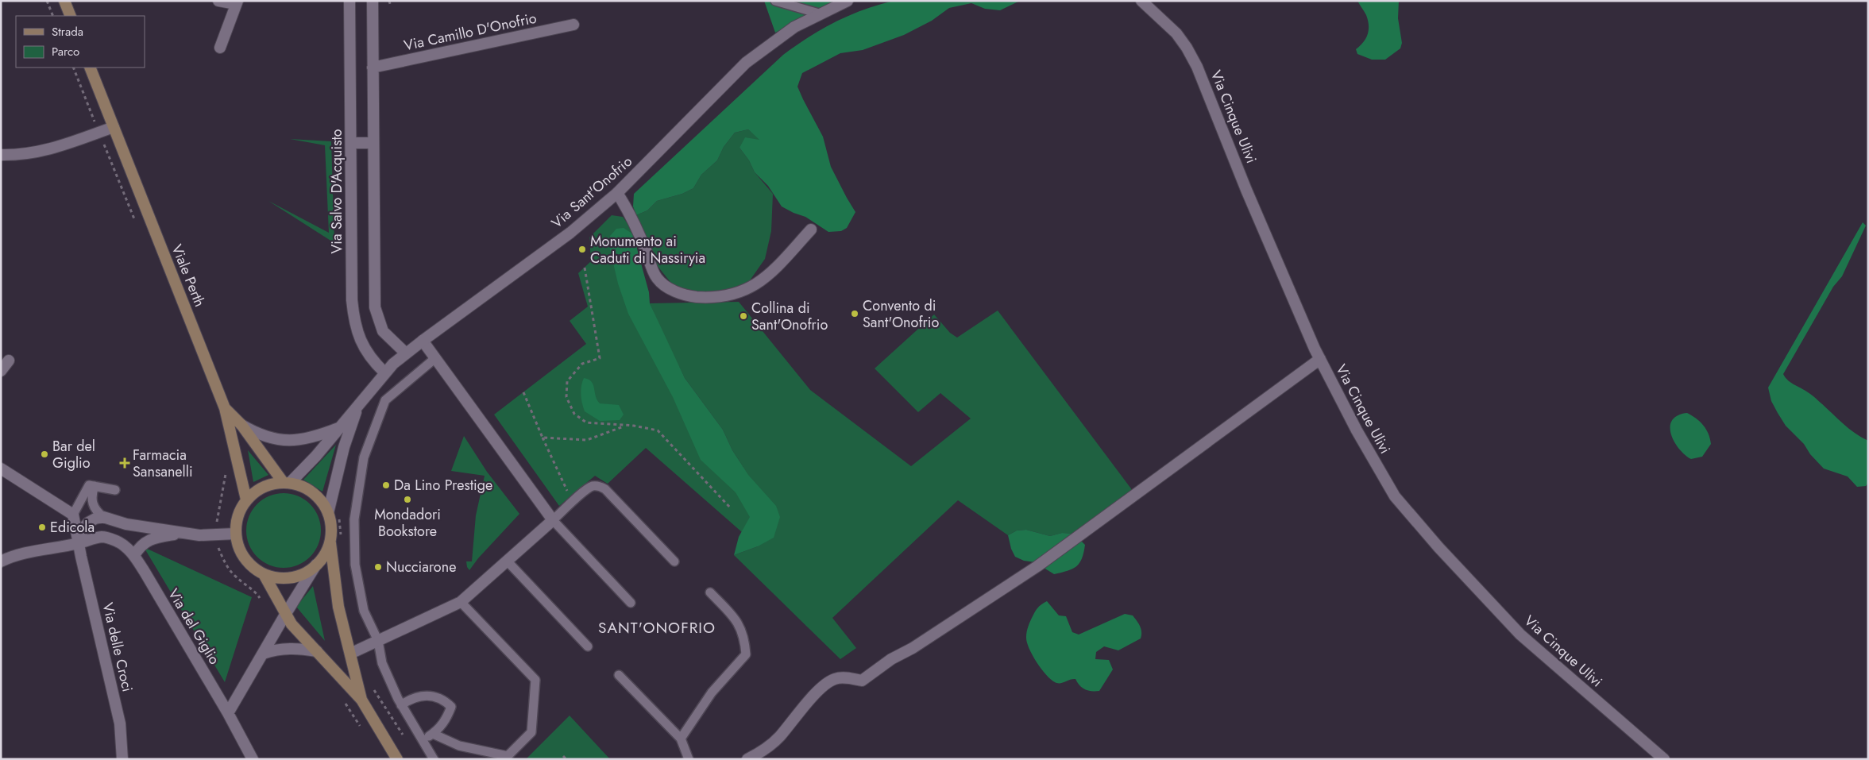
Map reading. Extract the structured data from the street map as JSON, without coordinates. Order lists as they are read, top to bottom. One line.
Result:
{"streets":{"main road":["Viale Perth"],"street":["Via Camillo D'Onofrio","Via Cinque Ulivi","Via Salvo D'Acquisto","Via Sant'Onofrio","Via del Giglio","Via delle Croci"]},"crossings":[["Via Salvo D'Acquisto","Via Sant'Onofrio"],["Via Sant'Onofrio","Viale Perth"],["Via del Giglio","Via delle Croci"]],"districts":["SANT'ONOFRIO"],"places":{"other":["Monumento ai Caduti di Nassiryia","Convento di Sant'Onofrio","Collina di Sant'Onofrio","Bar del Giglio","Da Lino Prestige","Mondadori Bookstore","Edicola","Nucciarone"],"health":["Farmacia Sansanelli"]},"legend":["Strada","Parco"]}
